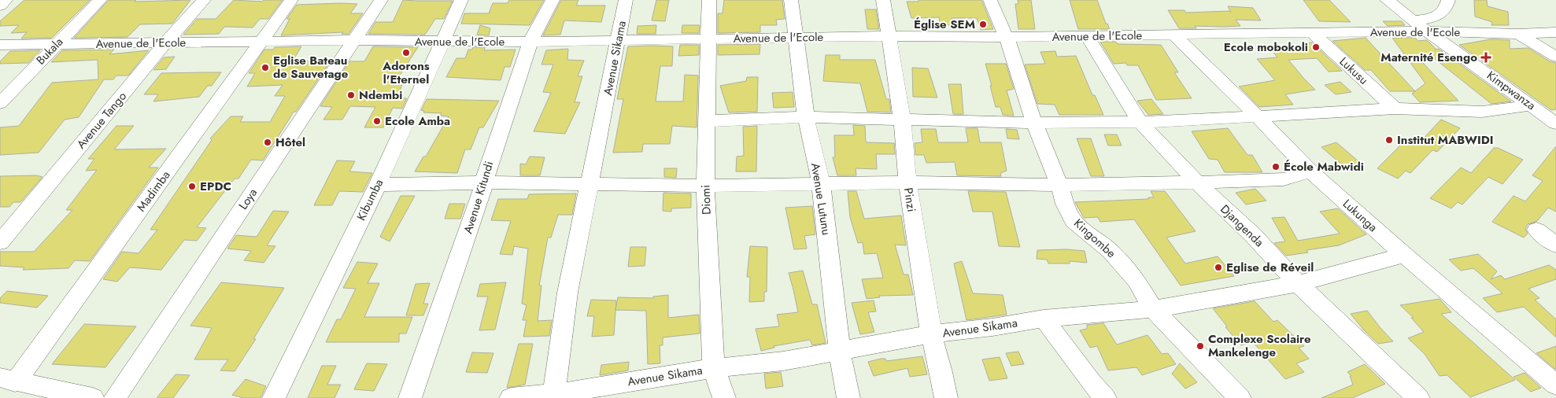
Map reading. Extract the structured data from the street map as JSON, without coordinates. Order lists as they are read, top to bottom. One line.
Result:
{"streets":{"street":["Avenue de l'Ecole","Bukala","Avenue Sikama","Lukusu","Kimpwanza","Avenue Tango","Madimba","Avenue Kitundi","Loya","Avenue Lutunu","Kibumba","Diomi","Pinzi","Lukunga","Djangenda","Kingombe"]},"crossings":[["Avenue de l'Ecole","Bukala"],["Avenue de l'Ecole","Avenue Sikama"],["Avenue de l'Ecole","Lukusu"],["Avenue de l'Ecole","Kimpwanza"],["Avenue de l'Ecole","Avenue Tango"],["Avenue de l'Ecole","Madimba"],["Avenue de l'Ecole","Avenue Kitundi"],["Avenue de l'Ecole","Loya"],["Avenue de l'Ecole","Avenue Lutunu"],["Avenue de l'Ecole","Kibumba"],["Avenue de l'Ecole","Diomi"],["Avenue de l'Ecole","Pinzi"],["Avenue de l'Ecole","Lukunga"],["Avenue de l'Ecole","Djangenda"],["Avenue de l'Ecole","Kingombe"],["Avenue Sikama","Avenue Lutunu"],["Avenue Sikama","Diomi"],["Avenue Sikama","Pinzi"],["Avenue Sikama","Lukunga"],["Avenue Sikama","Djangenda"],["Avenue Sikama","Kingombe"]],"places":{"other":["Église SEM","Ecole mobokoli","Adorons l'Eternel","Eglise Bateau de Sauvetage","Ndembi","Ecole Amba","Institut MABWIDI","Hôtel","École Mabwidi","EPDC","Eglise de Réveil","Complexe Scolaire Mankelenge"],"health":["Maternité Esengo"]}}
